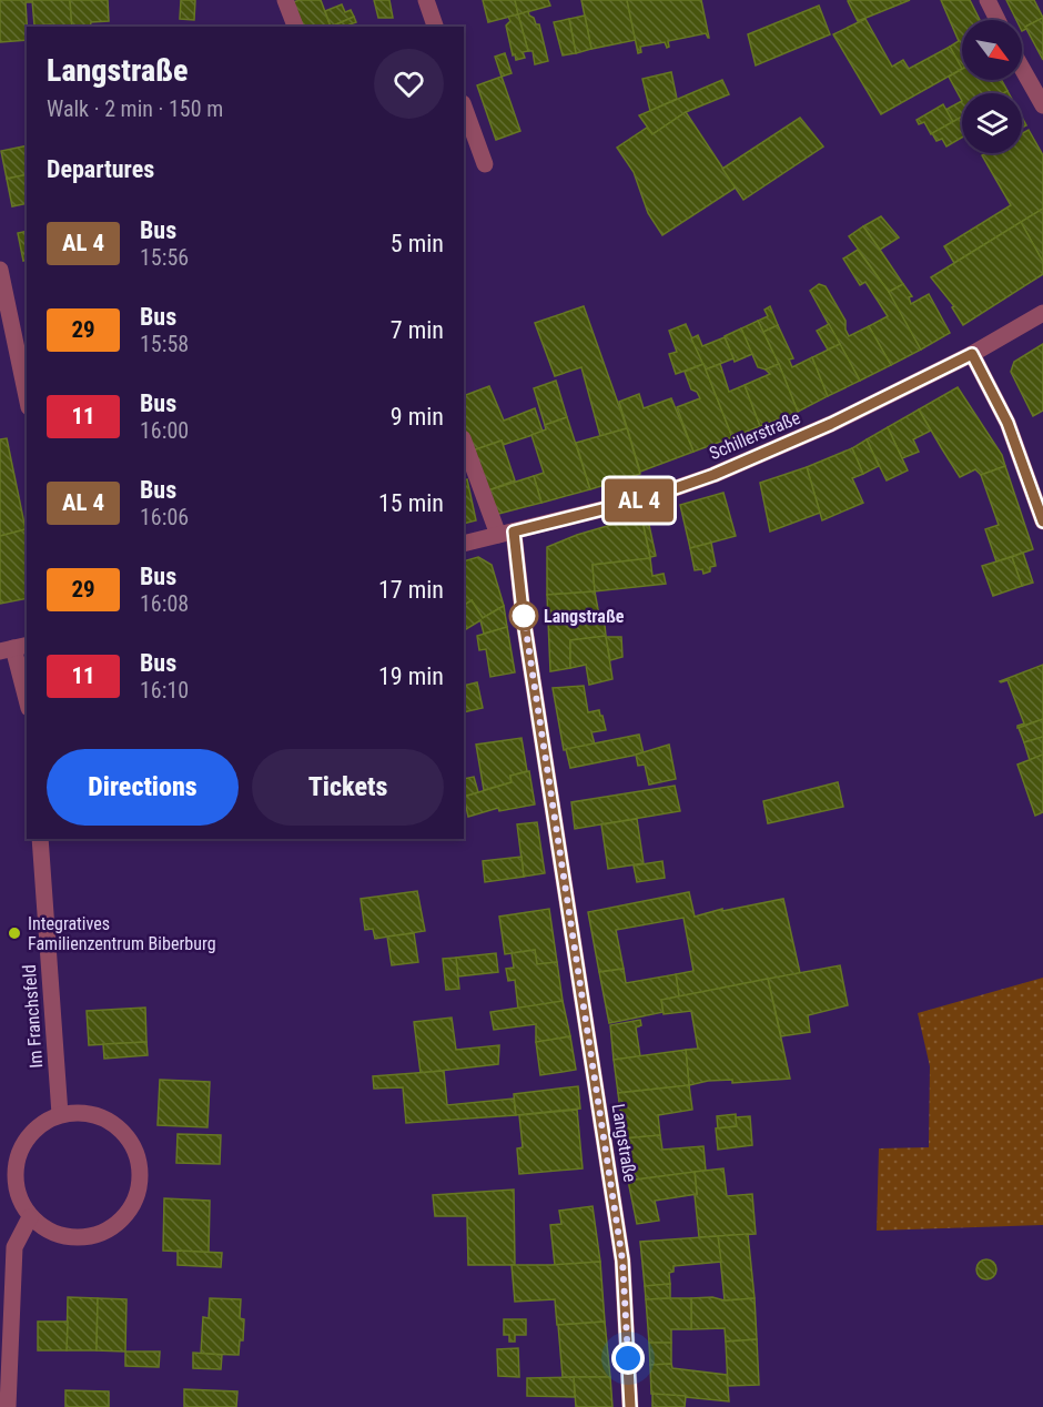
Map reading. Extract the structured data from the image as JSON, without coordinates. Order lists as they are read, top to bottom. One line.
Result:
{"streets":{"street":["Schillerstraße","Im Franchsfeld","Langstraße"]},"crossings":[["Schillerstraße","Langstraße"]],"places":["Langstraße","Integratives Familienzentrum Biberburg"],"north":"bottom right","page":{"on_map":"AL 4","heading":[["Langstraße","Walk · 2 min · 150 m"],"Departures"],"list":[{"mark":"AL 4","name":"Bus","note":"15:56","value":"5 min"},{"mark":"29","name":"Bus","note":"15:58","value":"7 min"},{"mark":"11","name":"Bus","note":"16:00","value":"9 min"},{"mark":"AL 4","name":"Bus","note":"16:06","value":"15 min"},{"mark":"29","name":"Bus","note":"16:08","value":"17 min"},{"mark":"11","name":"Bus","note":"16:10","value":"19 min"}],"buttons":["Directions","Tickets"]}}
